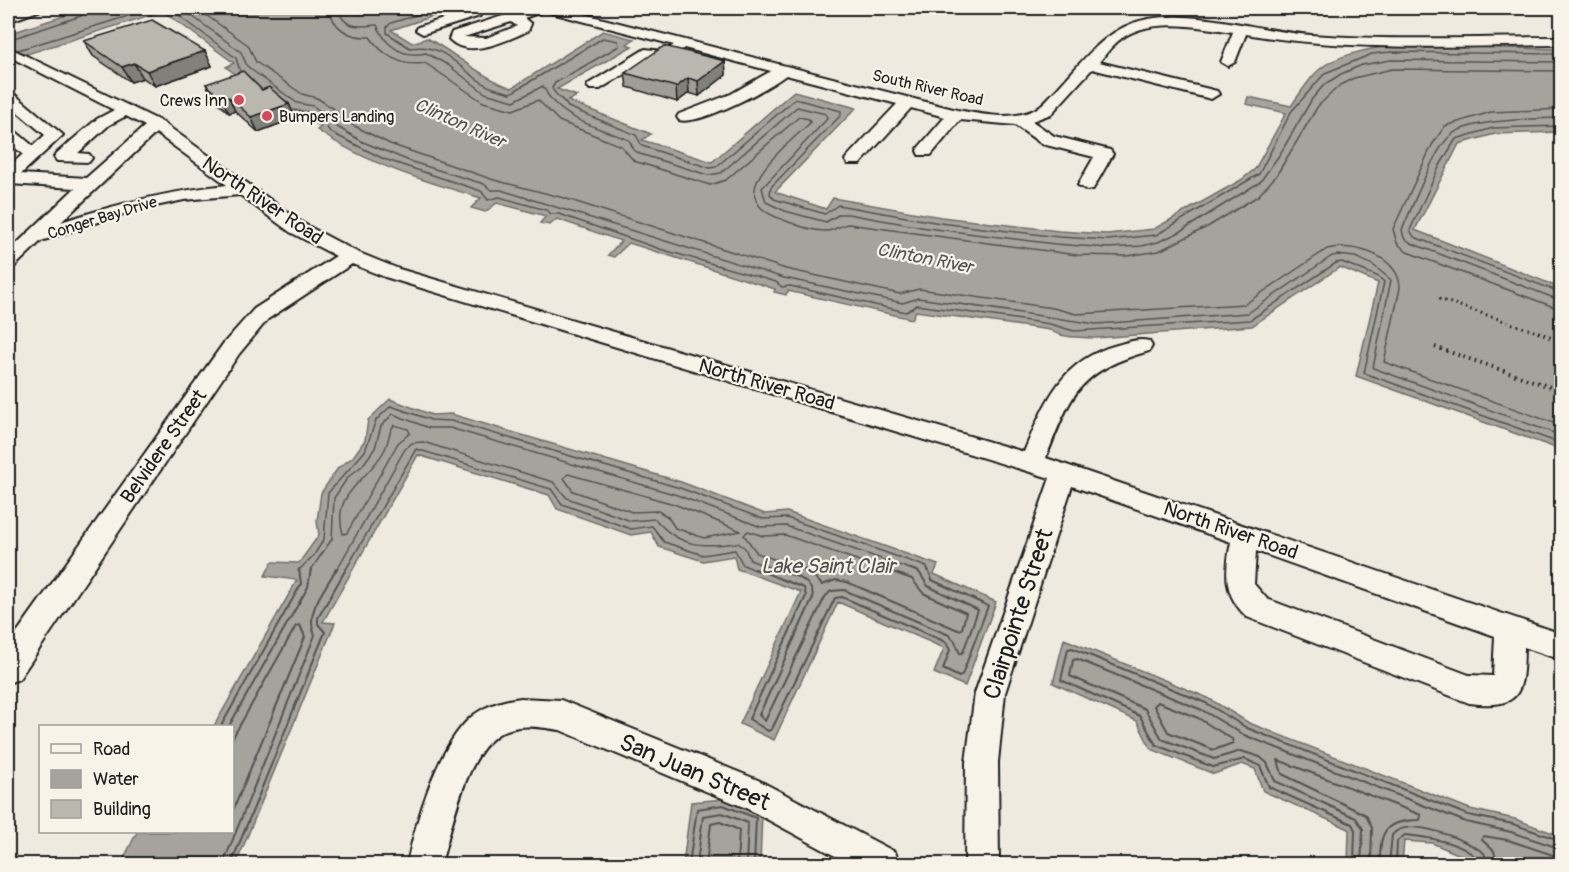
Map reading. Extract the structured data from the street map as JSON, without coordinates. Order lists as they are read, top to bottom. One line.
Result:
{"streets":{"street":["South River Road","North River Road","Conger Bay Drive","Belvidere Street","Clairpointe Street","San Juan Street"]},"crossings":[["North River Road","Conger Bay Drive"],["North River Road","Belvidere Street"],["North River Road","Clairpointe Street"]],"water":["Clinton River","Lake Saint Clair"],"places":["Crews Inn","Bumpers Landing"],"legend":["Road","Water","Building"]}
